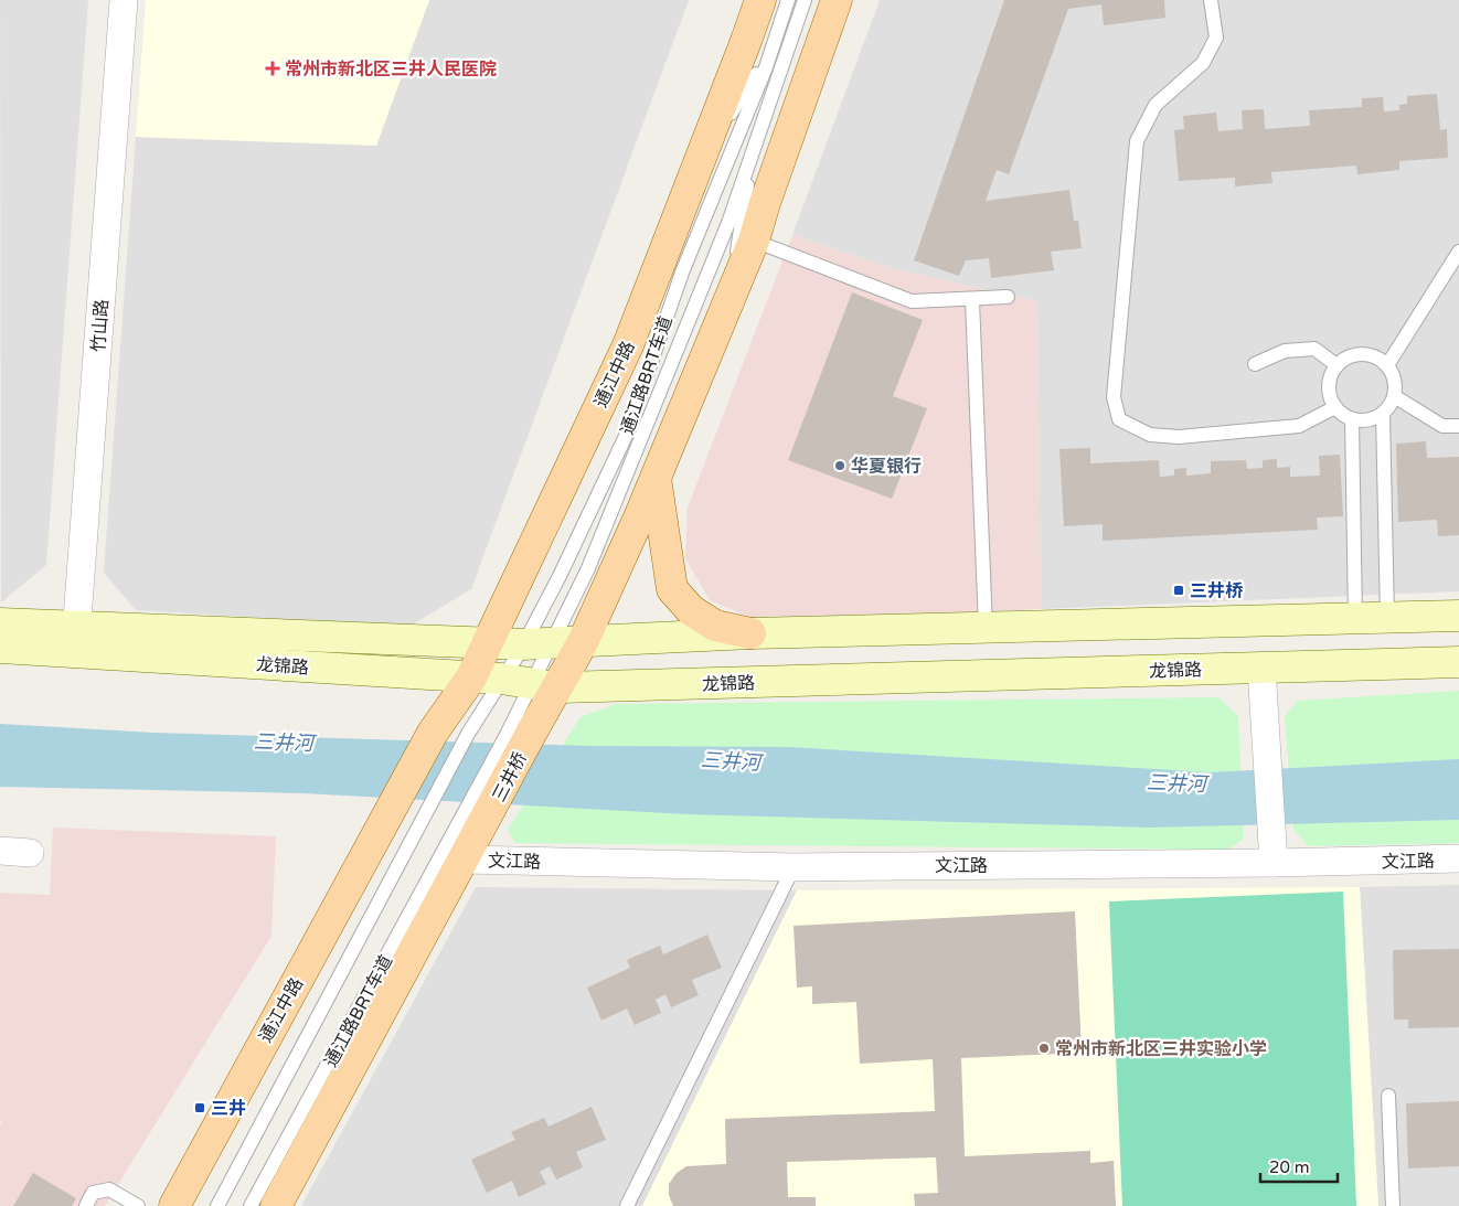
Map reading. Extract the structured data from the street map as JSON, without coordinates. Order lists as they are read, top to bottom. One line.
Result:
{"streets":{"main road":["通江中路","龙锦路","三井桥"],"street":["竹山路","文江路"],"lane":["通江路BRT车道"]},"crossings":[["竹山路","龙锦路"],["通江中路","龙锦路"],["通江路BRT车道","龙锦路"],["通江路BRT车道","三井桥"],["龙锦路","三井桥"]],"water":["三井河"],"places":{"health":["常州市新北区三井人民医院"],"other":["华夏银行","常州市新北区三井实验小学"],"transit":["三井桥","三井"]},"scale_bar":"20 m"}
